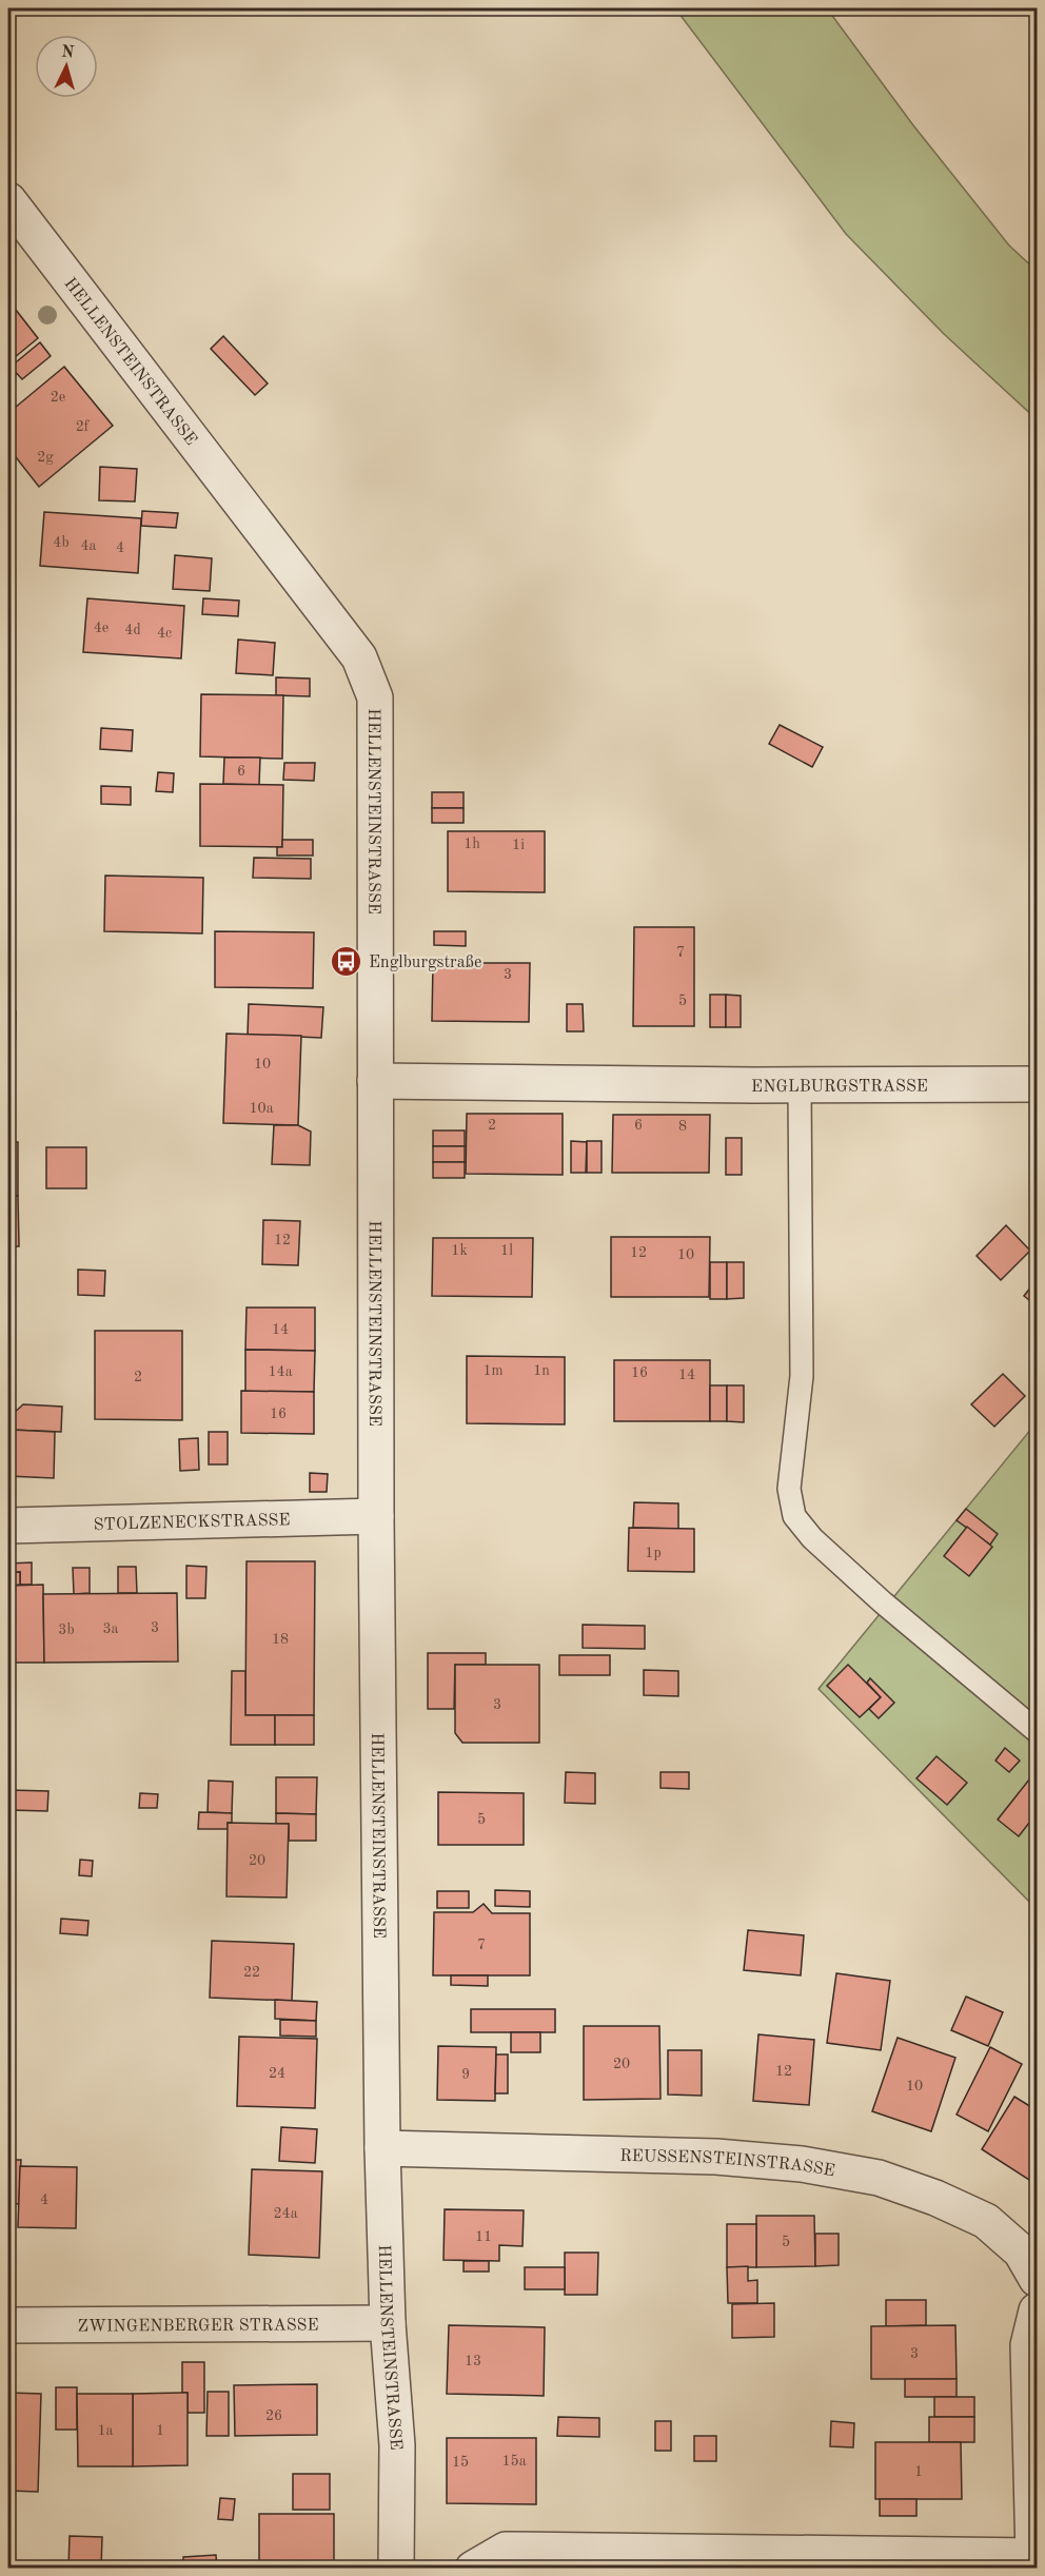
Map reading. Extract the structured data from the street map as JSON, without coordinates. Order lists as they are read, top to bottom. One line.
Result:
{"streets":{"street":["HELLENSTEINSTRASSE","ENGLBURGSTRASSE","STOLZENECKSTRASSE","REUSSENSTEINSTRASSE","ZWINGENBERGER STRASSE"]},"crossings":[["HELLENSTEINSTRASSE","ENGLBURGSTRASSE"],["HELLENSTEINSTRASSE","STOLZENECKSTRASSE"],["HELLENSTEINSTRASSE","REUSSENSTEINSTRASSE"],["HELLENSTEINSTRASSE","ZWINGENBERGER STRASSE"]],"places":{"bus stop":["Englburgstraße"]},"house_numbers":["2e","2f","2g","4b","4a","4","4e","4d","4c","6","1h","1i","7","3","5","10","10a","2","6","8","12","1k","1l","12","10","14","1m","1n","14a","16","14","2","16","1p","3","3a","3b","18","3","5","20","7","22","20","12","24","9","10","4","24a","11","5","3","13","26","1a","1","15a","15","1"],"north":"top"}
